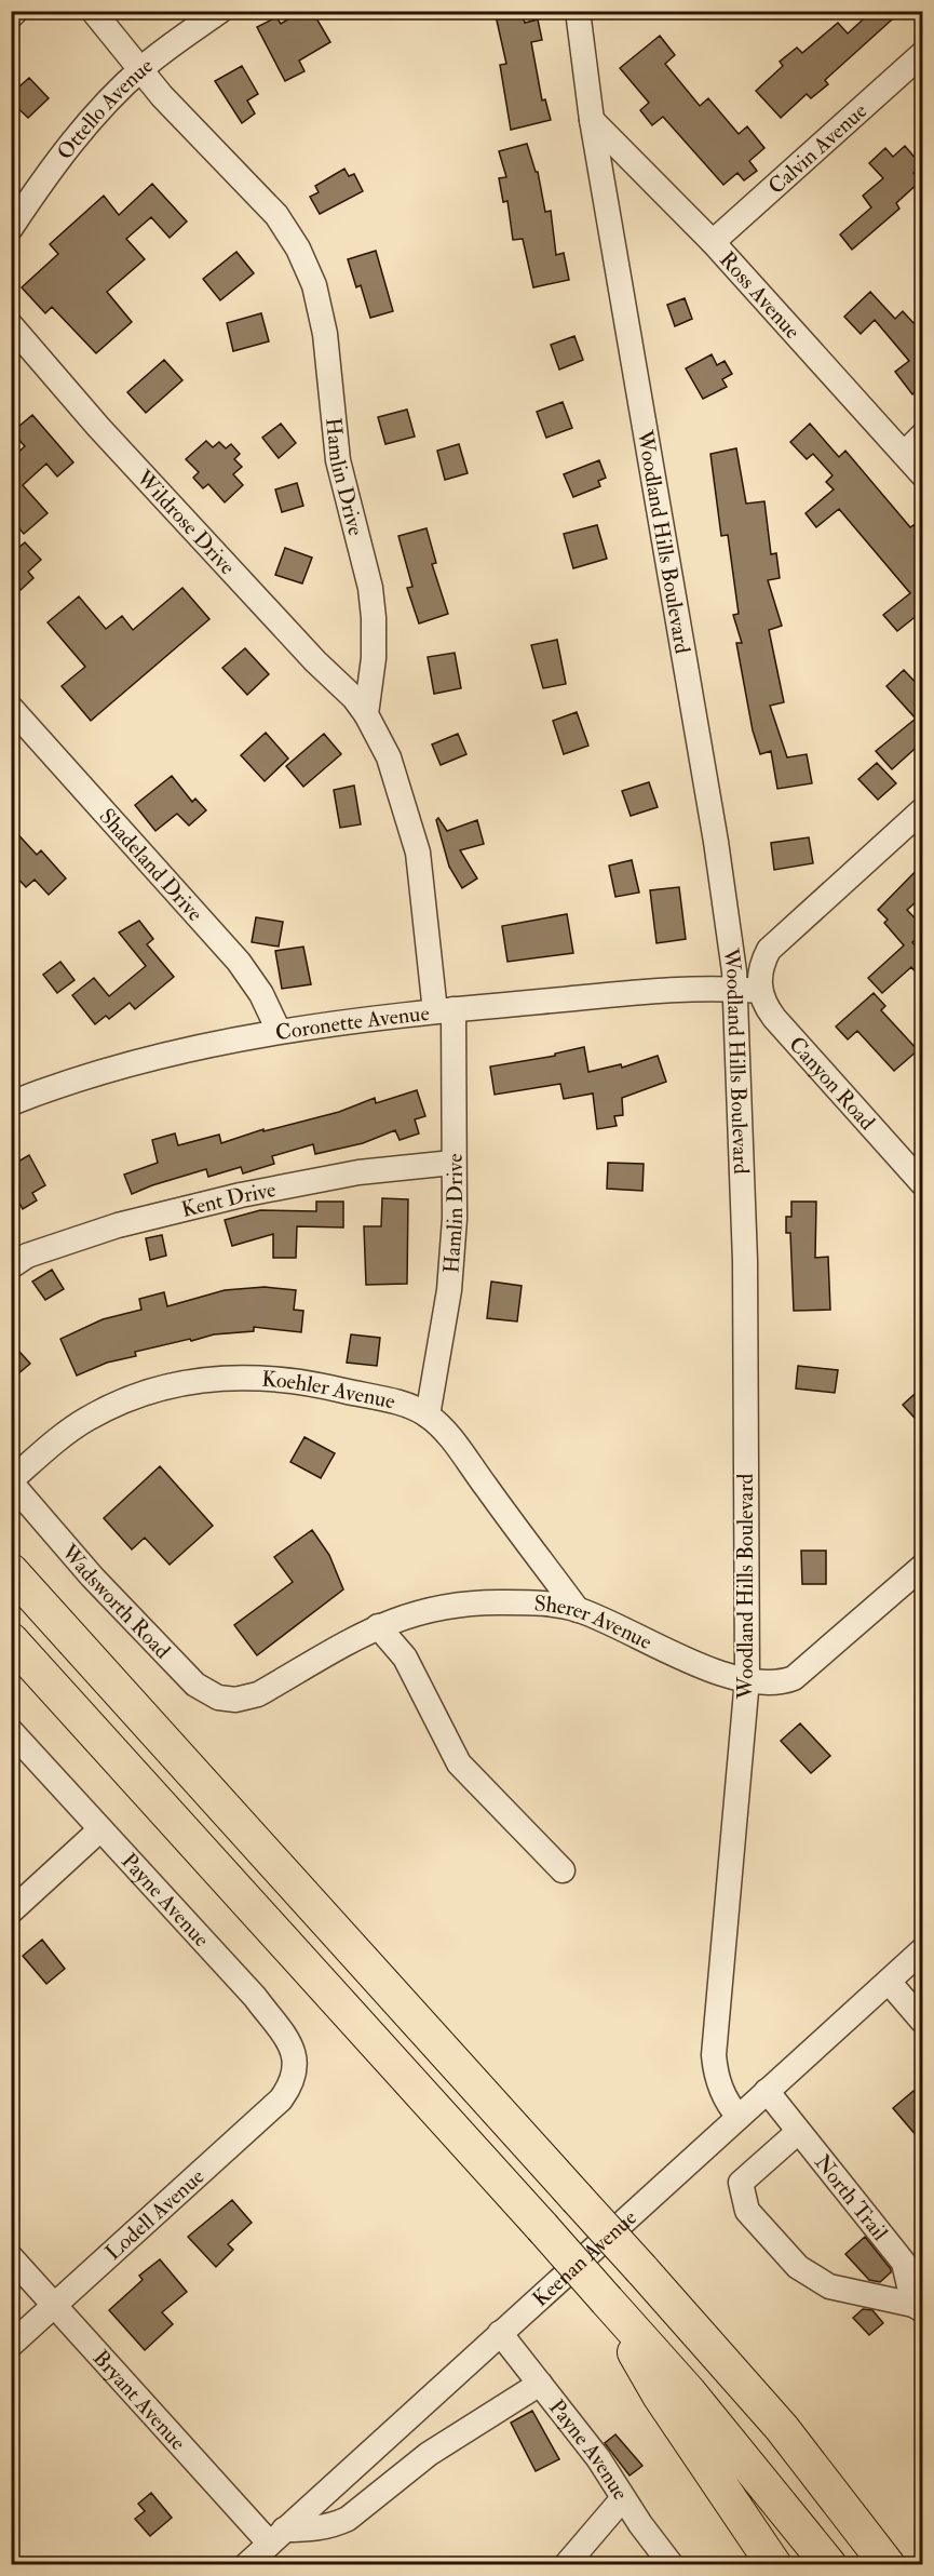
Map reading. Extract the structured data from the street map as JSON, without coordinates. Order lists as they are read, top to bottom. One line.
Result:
{"streets":{"street":["Ottello Avenue","Calvin Avenue","Ross Avenue","Hamlin Drive","Wildrose Drive","Woodland Hills Boulevard","Shadeland Drive","Coronette Avenue","Canyon Road","Kent Drive","Koehler Avenue","Wadsworth Road","Sherer Avenue","Payne Avenue","North Trail","Lodell Avenue","Keenan Avenue","Bryant Avenue"]},"crossings":[["Ottello Avenue","Hamlin Drive"],["Calvin Avenue","Ross Avenue"],["Ross Avenue","Woodland Hills Boulevard"],["Hamlin Drive","Wildrose Drive"],["Hamlin Drive","Coronette Avenue"],["Hamlin Drive","Kent Drive"],["Hamlin Drive","Koehler Avenue"],["Woodland Hills Boulevard","Coronette Avenue"],["Woodland Hills Boulevard","Sherer Avenue"],["Woodland Hills Boulevard","Keenan Avenue"],["Shadeland Drive","Coronette Avenue"],["Coronette Avenue","Canyon Road"],["Koehler Avenue","Wadsworth Road"],["Koehler Avenue","Sherer Avenue"],["Wadsworth Road","Sherer Avenue"],["Payne Avenue","Lodell Avenue"],["Payne Avenue","Keenan Avenue"],["North Trail","Keenan Avenue"],["Lodell Avenue","Bryant Avenue"],["Keenan Avenue","Bryant Avenue"]]}
